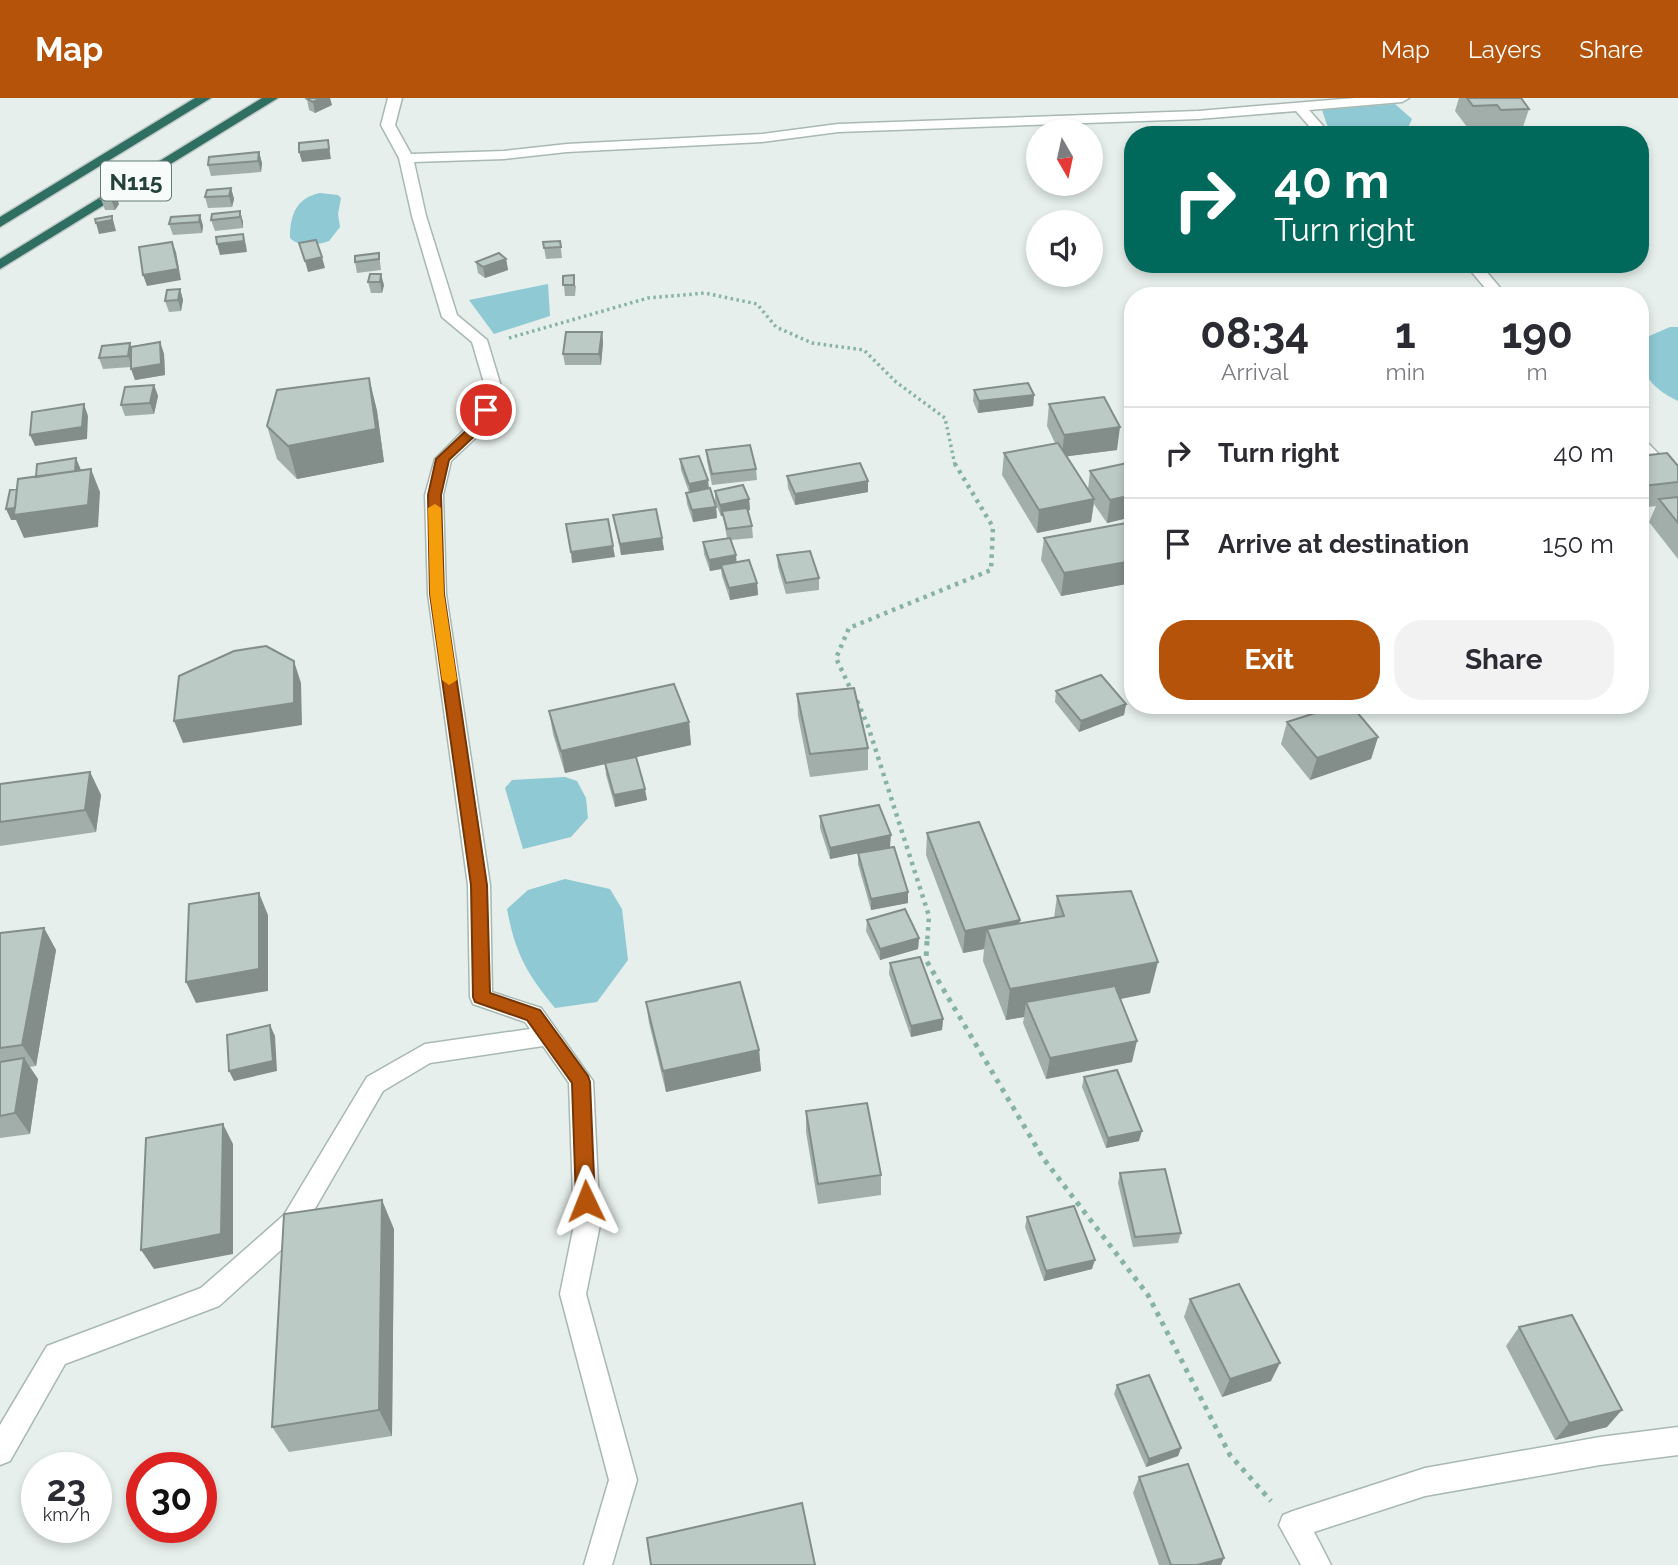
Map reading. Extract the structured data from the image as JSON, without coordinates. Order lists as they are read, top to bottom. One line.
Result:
{"streets":{"highway":["N115"]},"north":"bottom","page":{"header":"Map","nav":["Map","Layers","Share"],"turn":["40 m","Turn right"],"eta":["08:34","Arrival","1","min","190","m"],"list":[{"name":"Turn right","value":"40 m"},{"name":"Arrive at destination","value":"150 m"}],"buttons":["Exit","Share"],"speed":"23 km/h","limit":"30"}}
